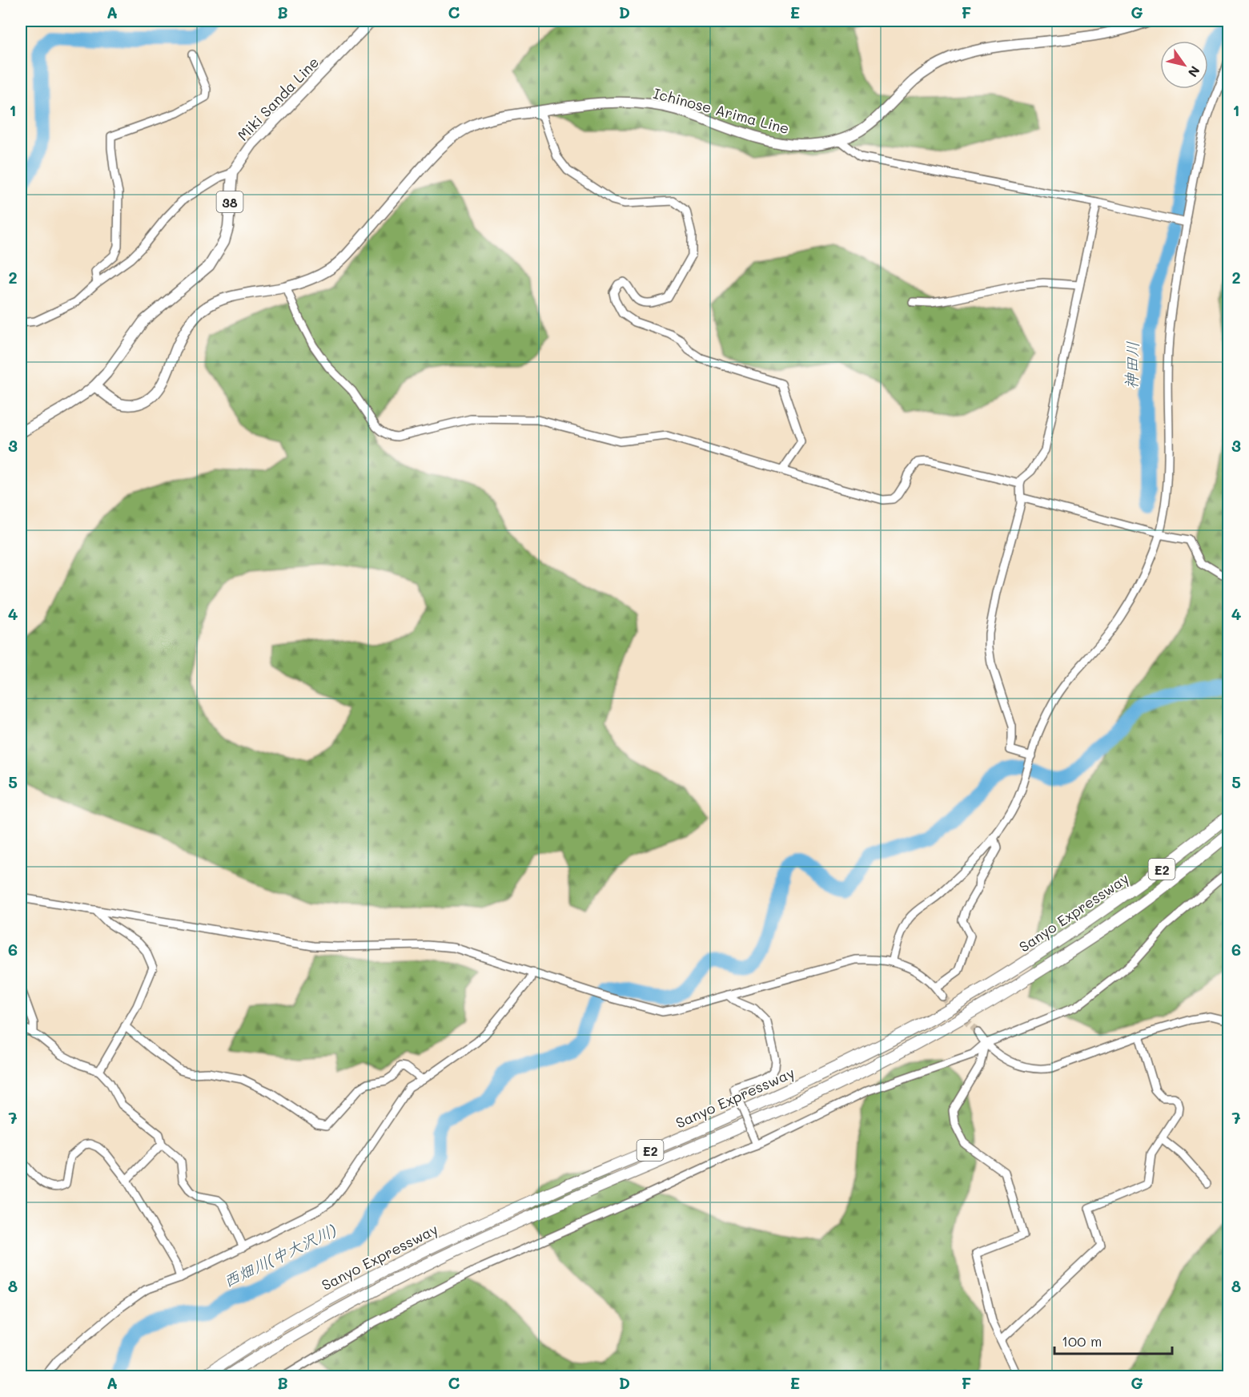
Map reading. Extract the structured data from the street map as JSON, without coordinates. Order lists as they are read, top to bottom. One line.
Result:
{"streets":{"highway":["E2","Sanyo Expressway"],"main road":["Miki Sanda Line","Ichinose Arima Line","38"]},"crossings":[["Miki Sanda Line","38"],["Ichinose Arima Line","38"]],"water":["神田川","西畑川(中大沢川)"],"scale_bar":"100 m","north":"bottom right","grid":{"columns":["A","B","C","D","E","F","G"],"rows":["1","2","3","4","5","6","7","8"]}}
